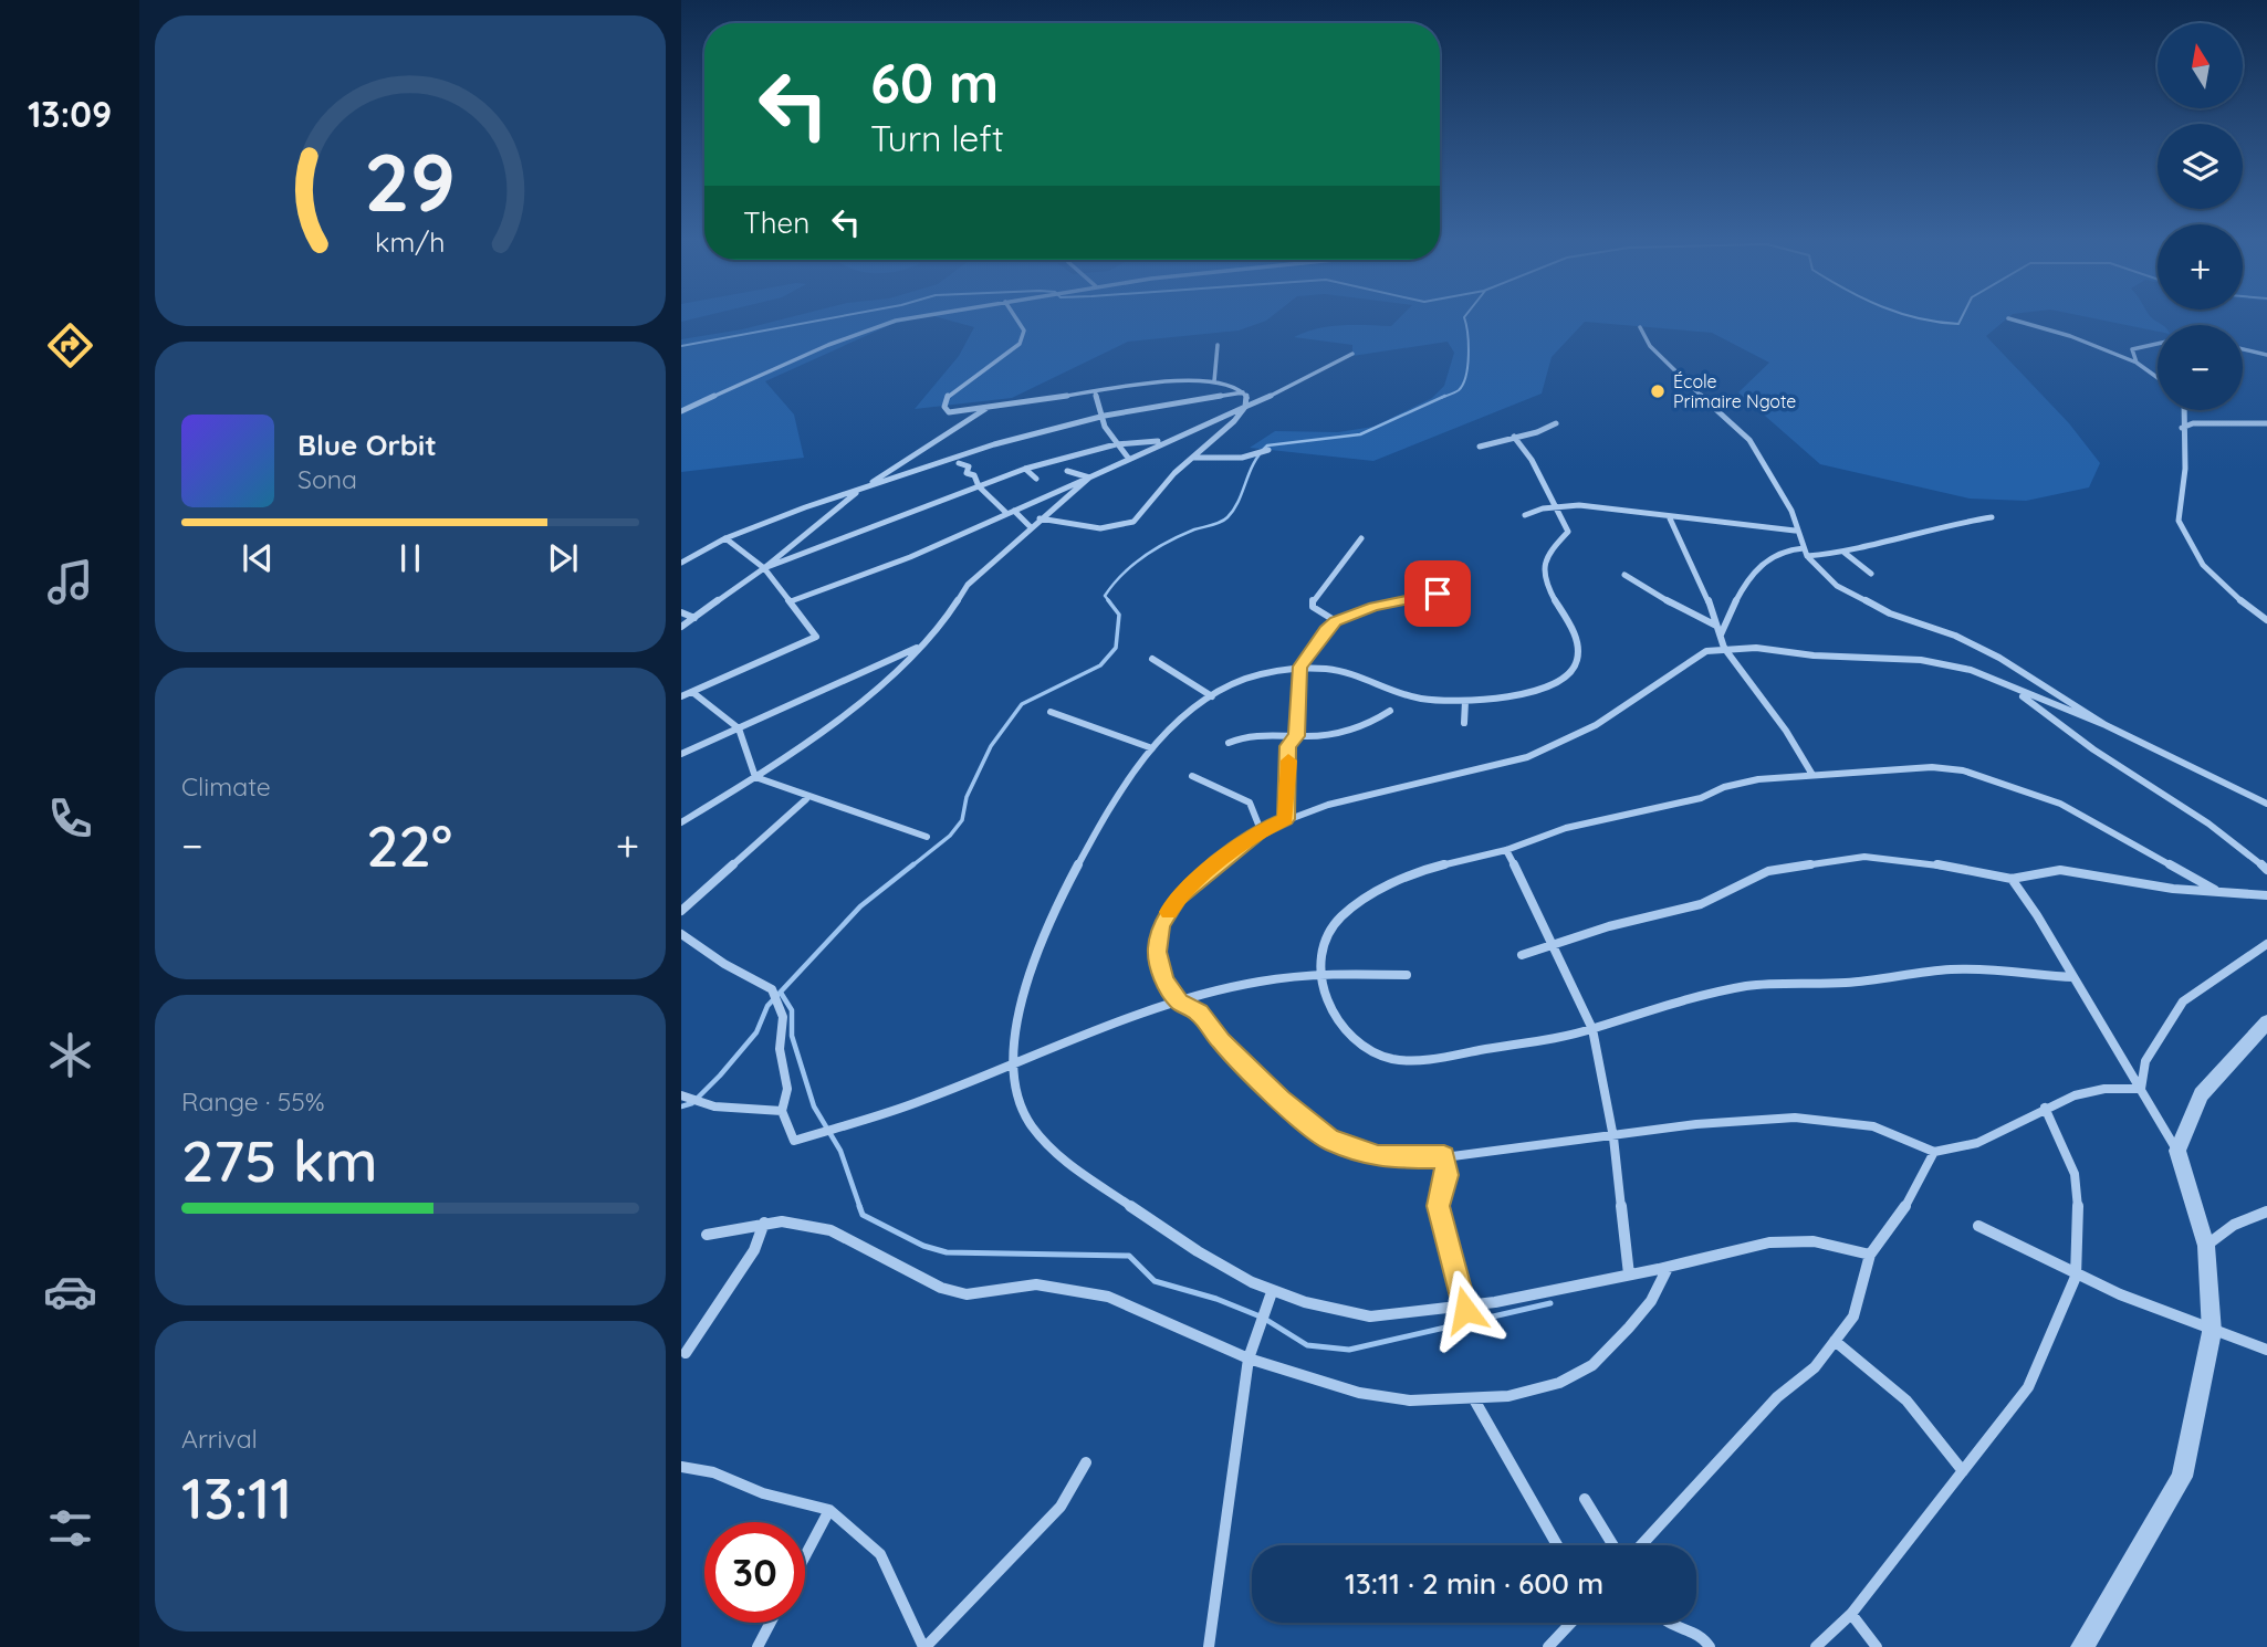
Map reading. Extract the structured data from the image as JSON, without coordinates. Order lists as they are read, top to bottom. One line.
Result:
{"places":["École Primaire Ngote"],"north":"top","page":{"tabs":"13:09","map_buttons":["+","−"],"turn":["60 m","Turn left"],"then":"Then","song":["Blue Orbit","Sona"],"tile":["Climate",["Range · 55%","275 km"],["Arrival","13:11"]],"heat":["−","22°","+"],"limit":"30","trip":"13:11 · 2 min · 600 m","gauge":["29","km/h"]}}
